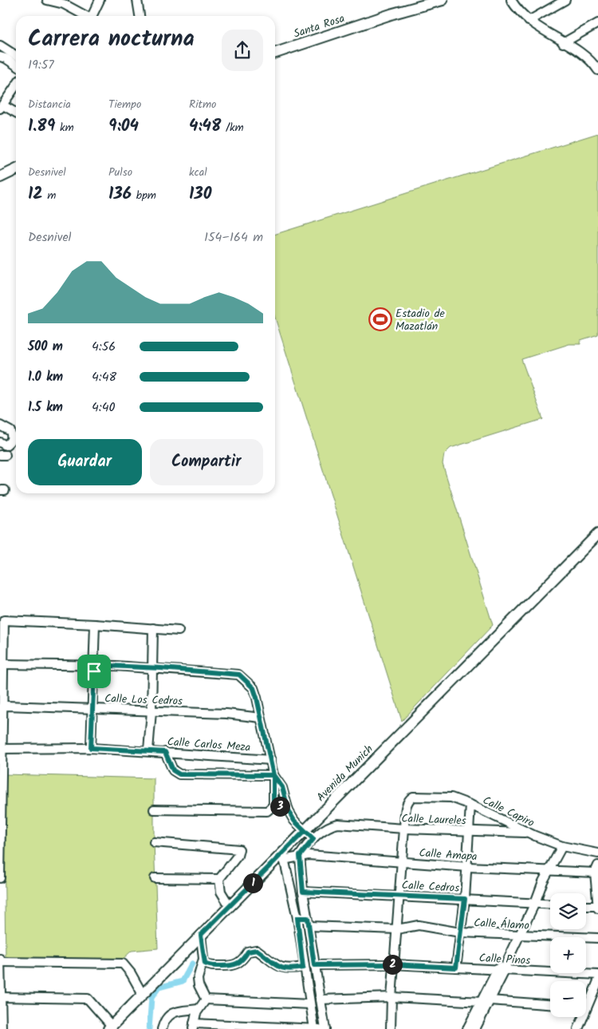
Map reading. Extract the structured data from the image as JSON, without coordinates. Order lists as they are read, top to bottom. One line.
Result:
{"streets":{"main road":["Santa Rosa","Avenida Munich"],"street":["Calle Los Cedros","Calle Carlos Meza","Calle Capiro","Calle Laureles","Calle Amapa","Calle Cedros","Calle Álamo","Calle Pinos"]},"crossings":[["Avenida Munich","Calle Amapa"],["Calle Capiro","Calle Laureles"]],"places":{"sports":["Estadio de Mazatlán"]},"page":{"heading":["Carrera nocturna","19:57"],"stats":[["Distancia","1.89 km"],["Tiempo","9:04"],["Ritmo","4:48 /km"],["Desnivel","12 m"],["Pulso","136 bpm"],["kcal","130"]],"chart":["Desnivel","154–164 m"],"list":[{"name":"500 m","note":"4:56"},{"name":"1.0 km","note":"4:48"},{"name":"1.5 km","note":"4:40"}],"buttons":["Guardar","Compartir"],"pins":["3","1","2"],"map_buttons":["+","−"]}}
